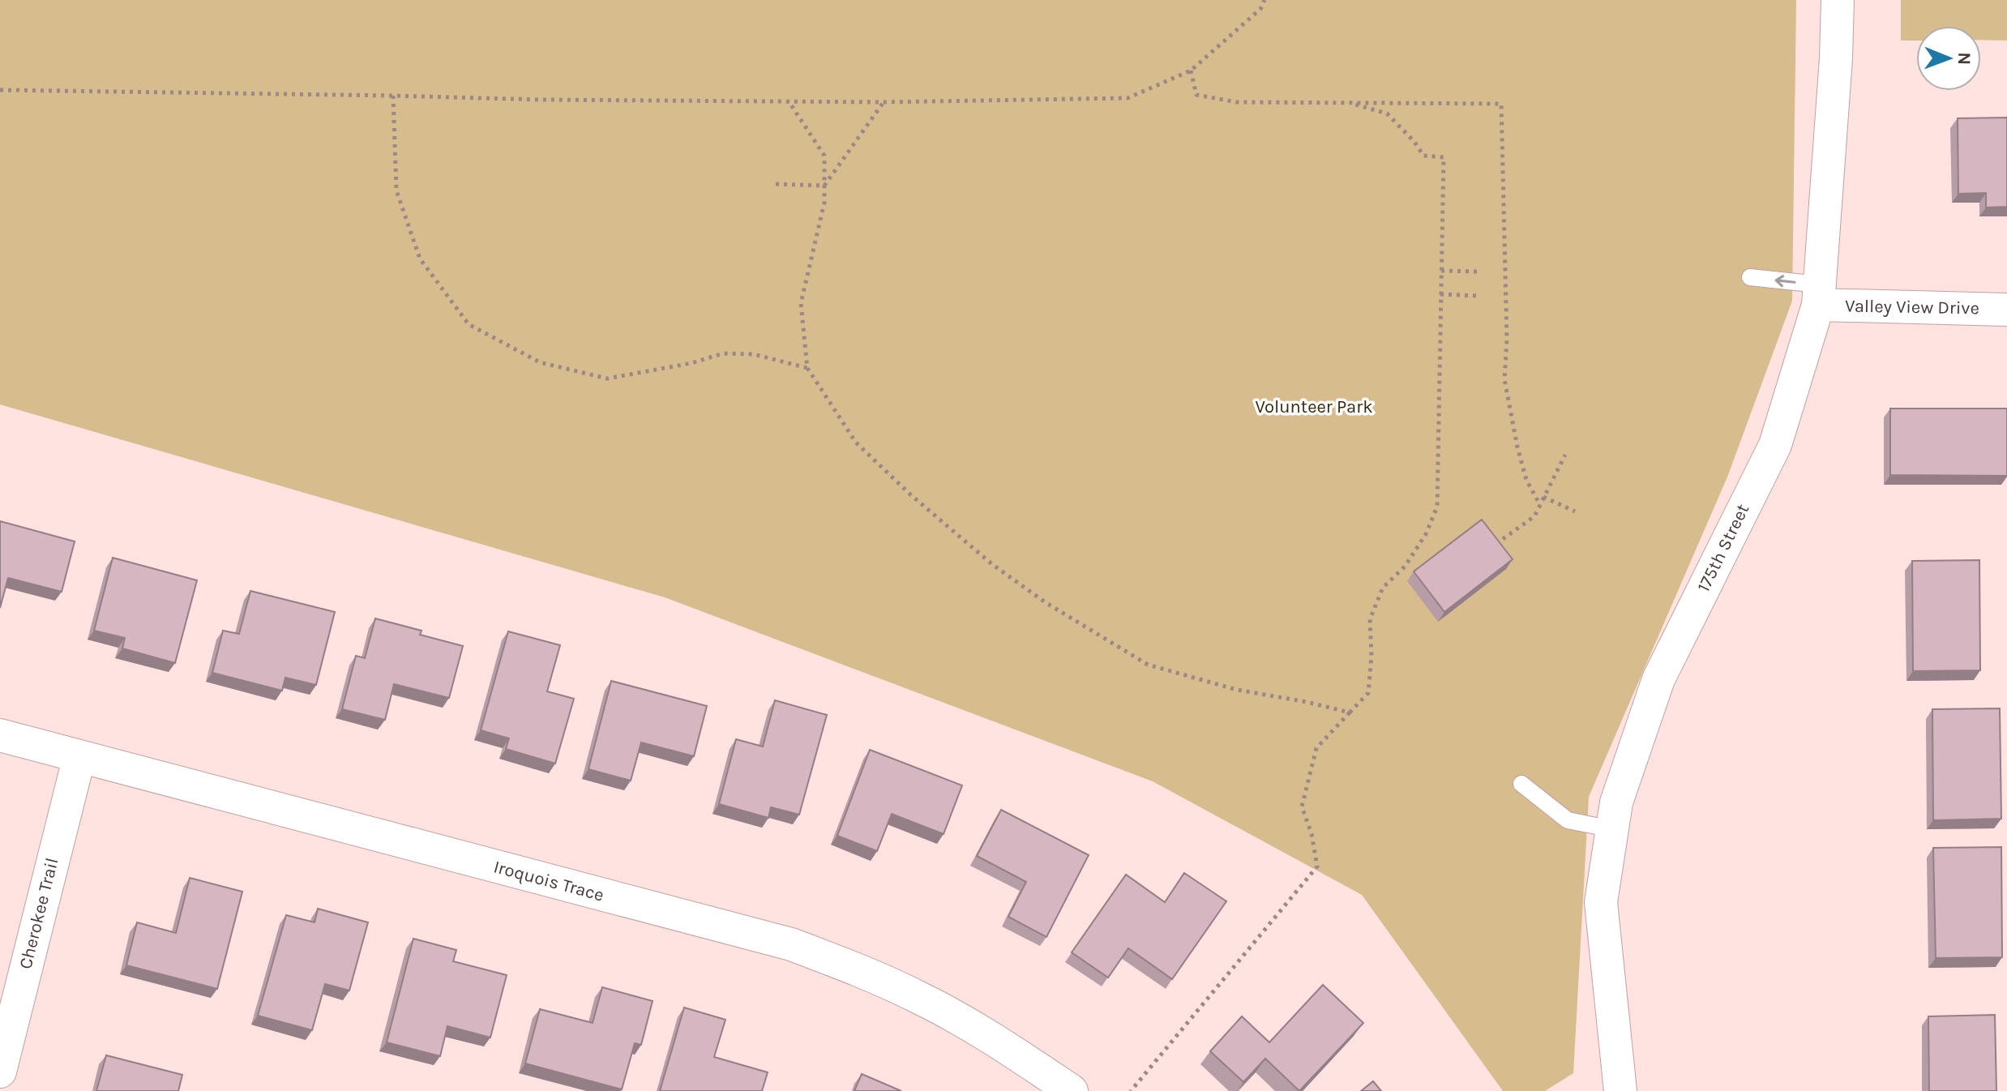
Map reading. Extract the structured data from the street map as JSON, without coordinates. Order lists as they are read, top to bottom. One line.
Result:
{"streets":{"street":["Valley View Drive","175th Street","Iroquois Trace","Cherokee Trail"]},"crossings":[["Valley View Drive","175th Street"],["Iroquois Trace","Cherokee Trail"]],"parks":["Volunteer Park"],"north":"right"}
